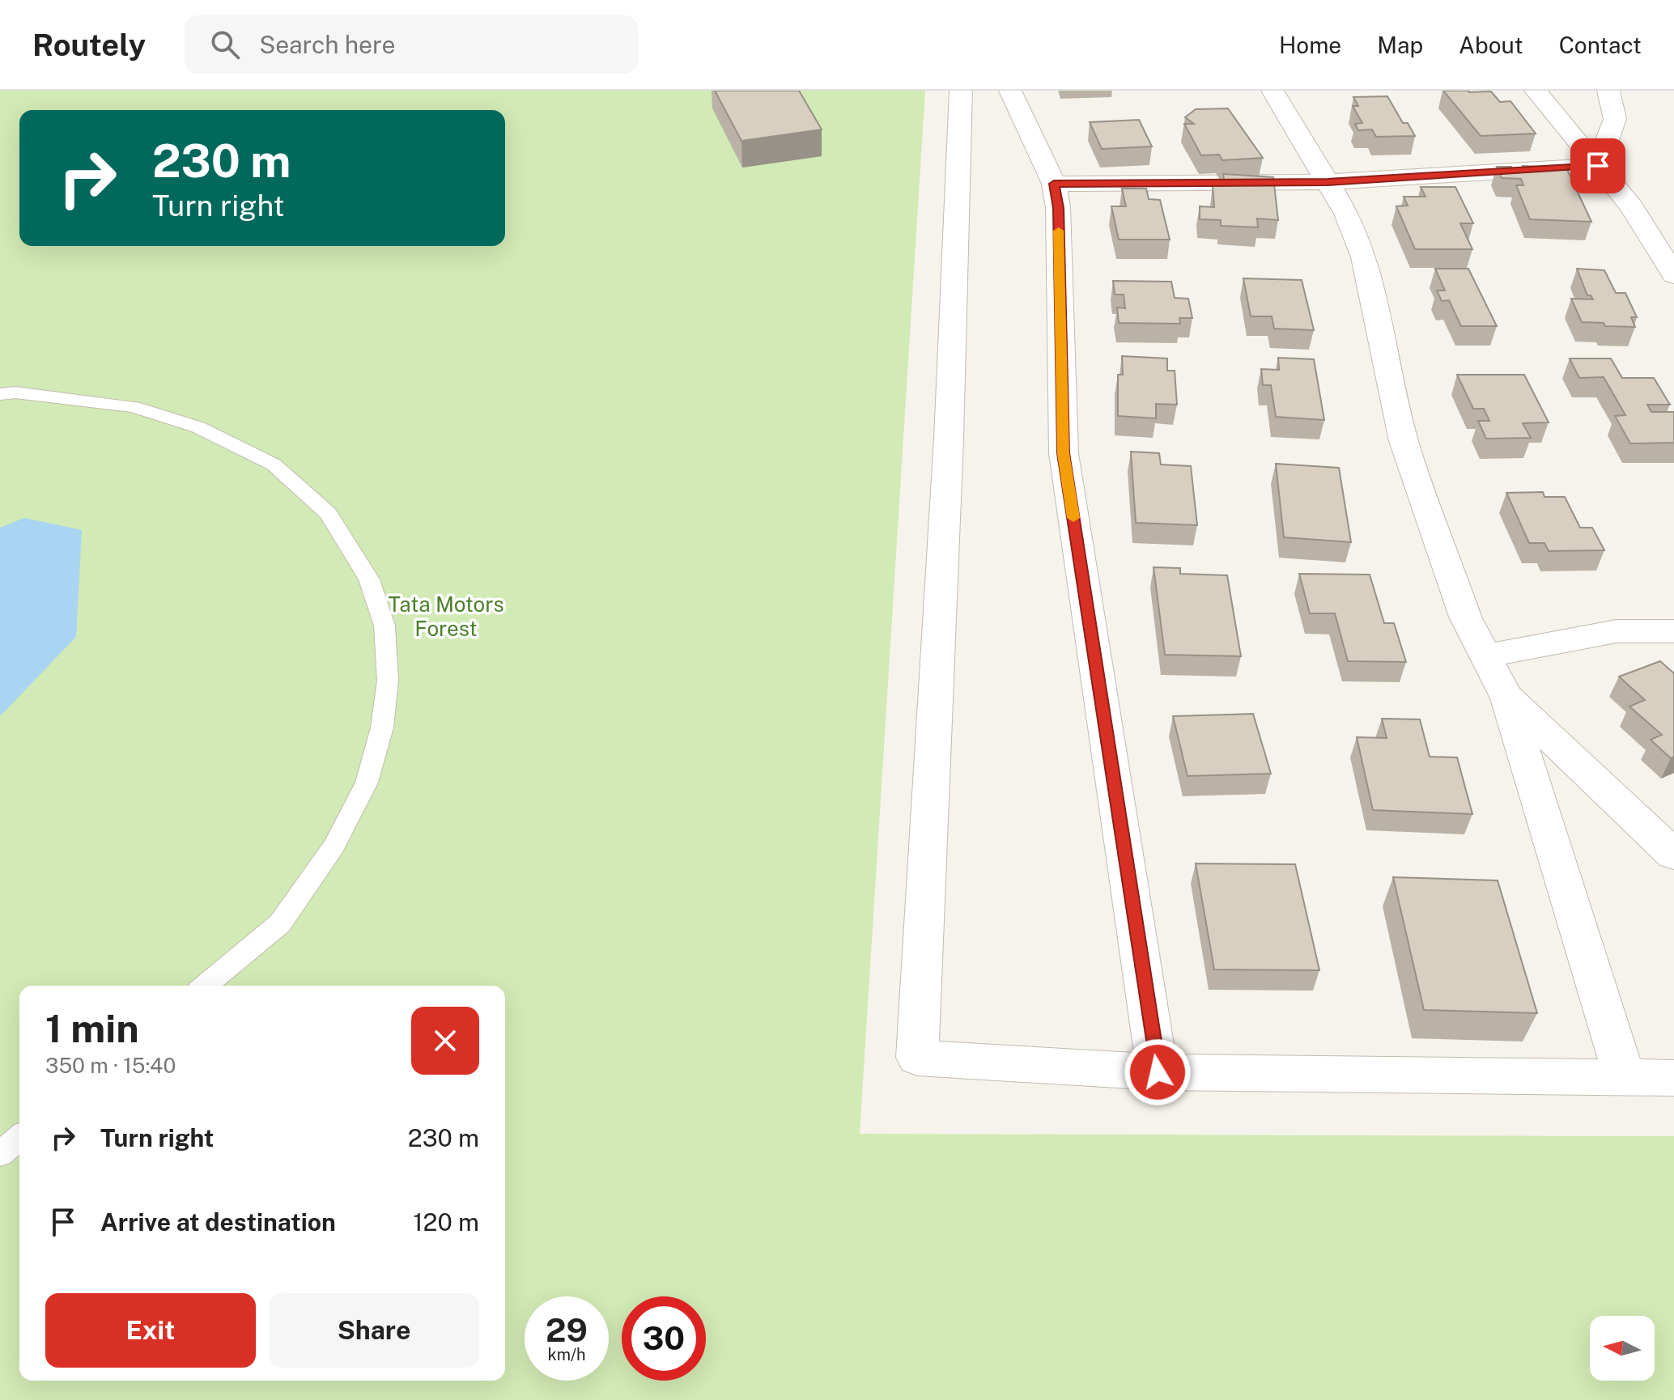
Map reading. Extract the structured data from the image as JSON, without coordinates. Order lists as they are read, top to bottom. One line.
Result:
{"parks":["Tata Motors Forest"],"north":"left","page":{"header":"Routely","search":"Search here","nav":["Home","Map","About","Contact"],"turn":["230 m","Turn right"],"heading":["1 min","350 m · 15:40"],"list":[{"name":"Turn right","value":"230 m"},{"name":"Arrive at destination","value":"120 m"}],"buttons":["Exit","Share"],"speed":"29 km/h","limit":"30"}}
